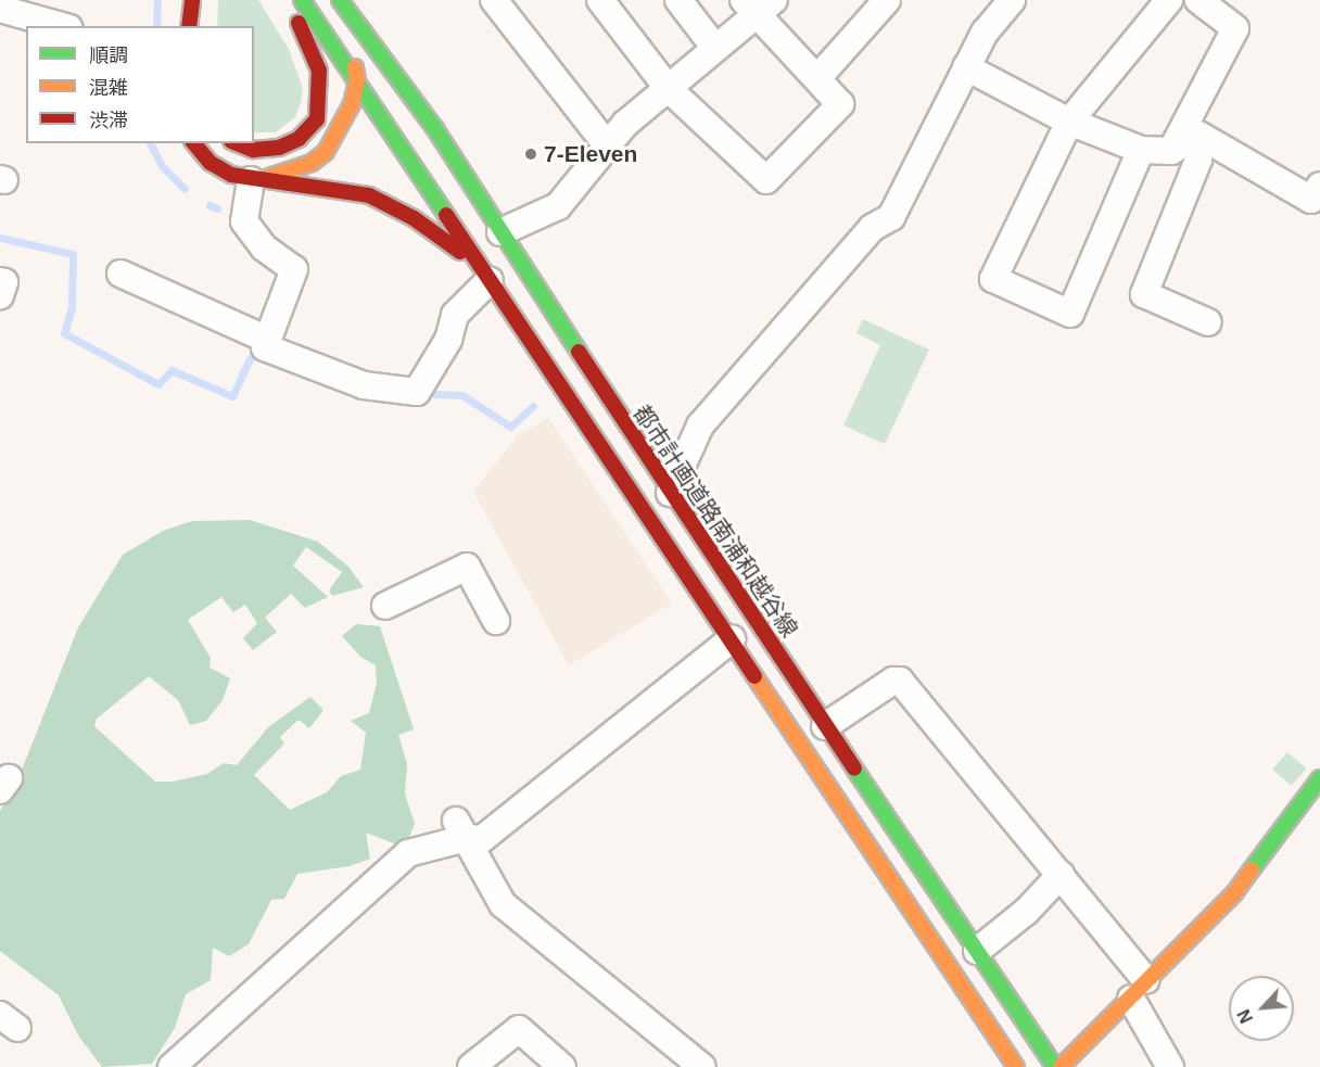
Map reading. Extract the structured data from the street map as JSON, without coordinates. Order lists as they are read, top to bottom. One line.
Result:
{"streets":{"street":["都市計画道路南浦和越谷線"]},"places":["7-Eleven"],"legend":["順調","混雑","渋滞"],"north":"bottom left"}
